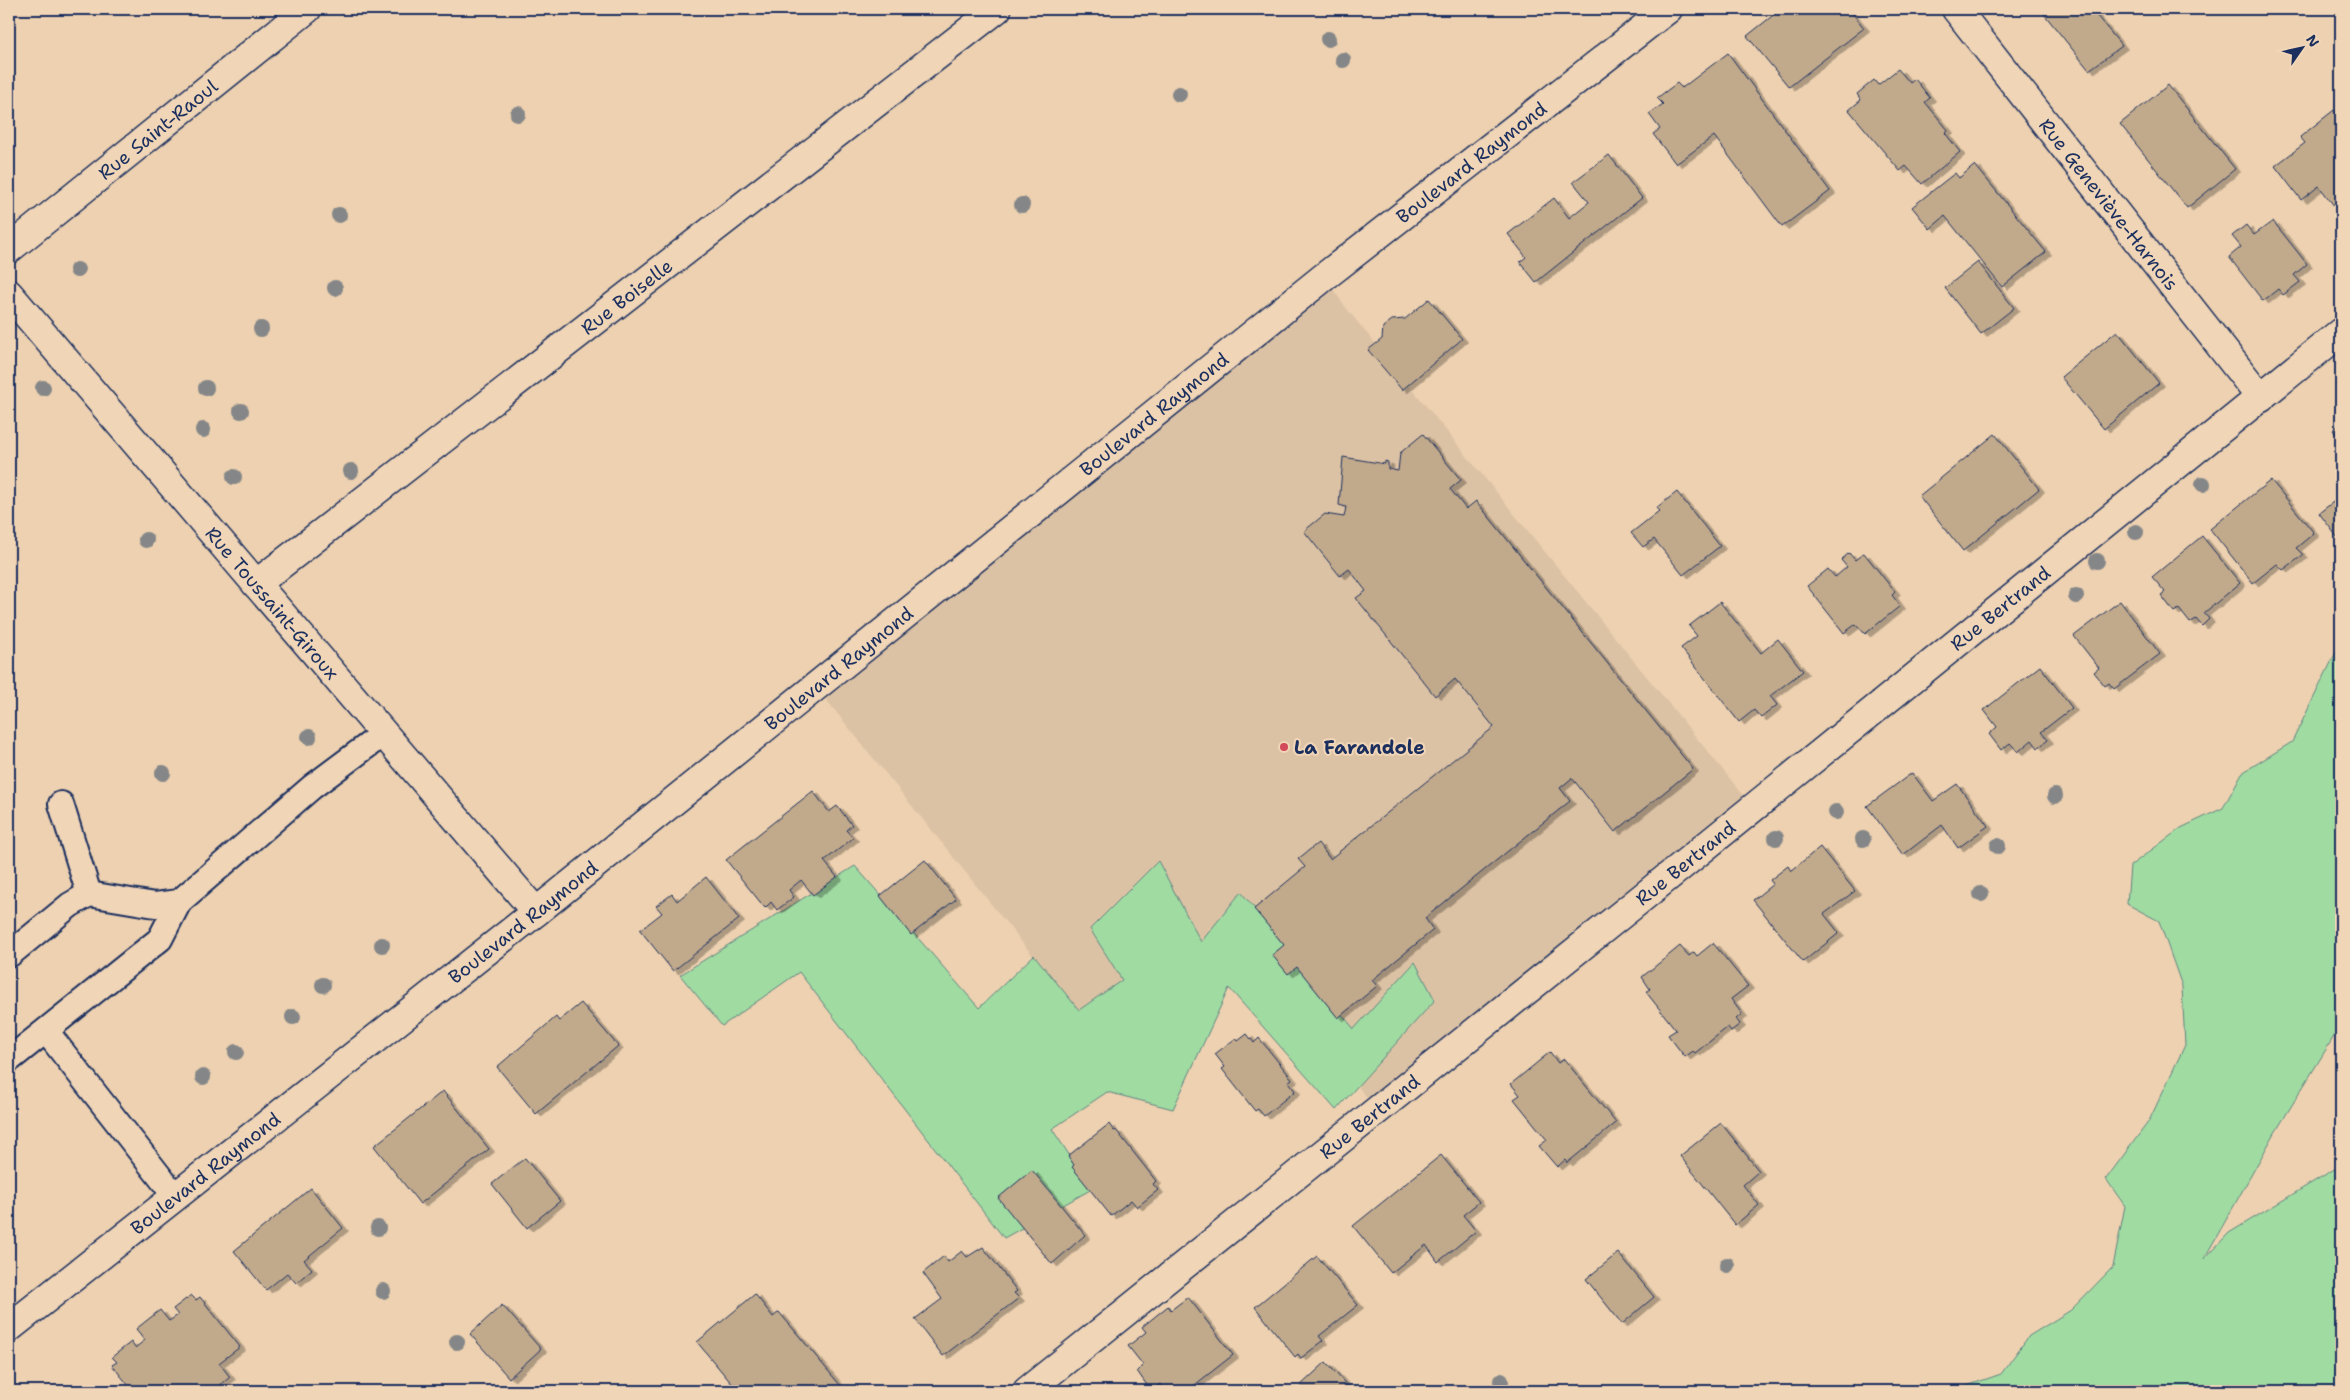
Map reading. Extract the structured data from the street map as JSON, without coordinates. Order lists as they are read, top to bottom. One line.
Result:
{"streets":{"street":["Rue Saint-Raoul","Boulevard Raymond","Rue Geneviève-Harnois","Rue Boiselle","Rue Toussaint-Giroux","Rue Bertrand"]},"crossings":[["Boulevard Raymond","Rue Toussaint-Giroux"],["Rue Geneviève-Harnois","Rue Bertrand"],["Rue Boiselle","Rue Toussaint-Giroux"]],"places":["La Farandole"],"north":"top right"}
